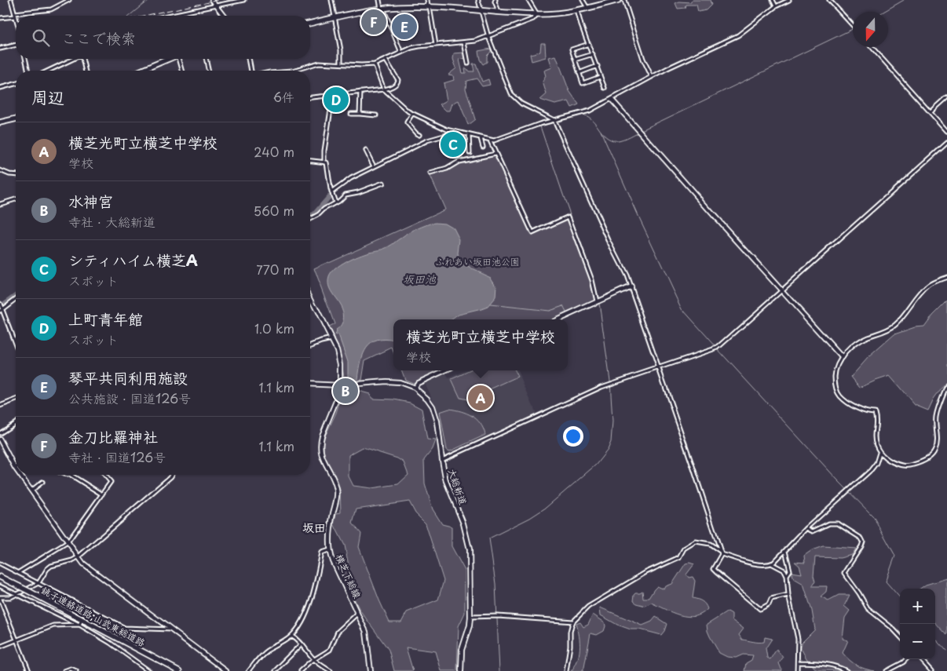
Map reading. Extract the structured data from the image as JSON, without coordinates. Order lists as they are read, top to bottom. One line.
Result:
{"streets":{"highway":["銚子連絡道路;山武東総道路"],"street":["大総新道","横芝下総線"]},"crossings":[["大総新道","横芝下総線"]],"districts":["坂田"],"water":["坂田池"],"parks":["ふれあい坂田池公園"],"north":"bottom","page":{"pins":["F","E","D","C","B","A"],"search":"ここで検索","heading":["周辺","6件"],"list":[{"mark":"A","name":"横芝光町立横芝中学校","note":"学校","value":"240 m"},{"mark":"B","name":"水神宮","note":"寺社 · 大総新道","value":"560 m"},{"mark":"C","name":"シティハイム横芝A","note":"スポット","value":"770 m"},{"mark":"D","name":"上町青年館","note":"スポット","value":"1.0 km"},{"mark":"E","name":"琴平共同利用施設","note":"公共施設 · 国道126号","value":"1.1 km"},{"mark":"F","name":"金刀比羅神社","note":"寺社 · 国道126号","value":"1.1 km"}],"popup":["横芝光町立横芝中学校","学校"],"map_buttons":["+","−"]}}
